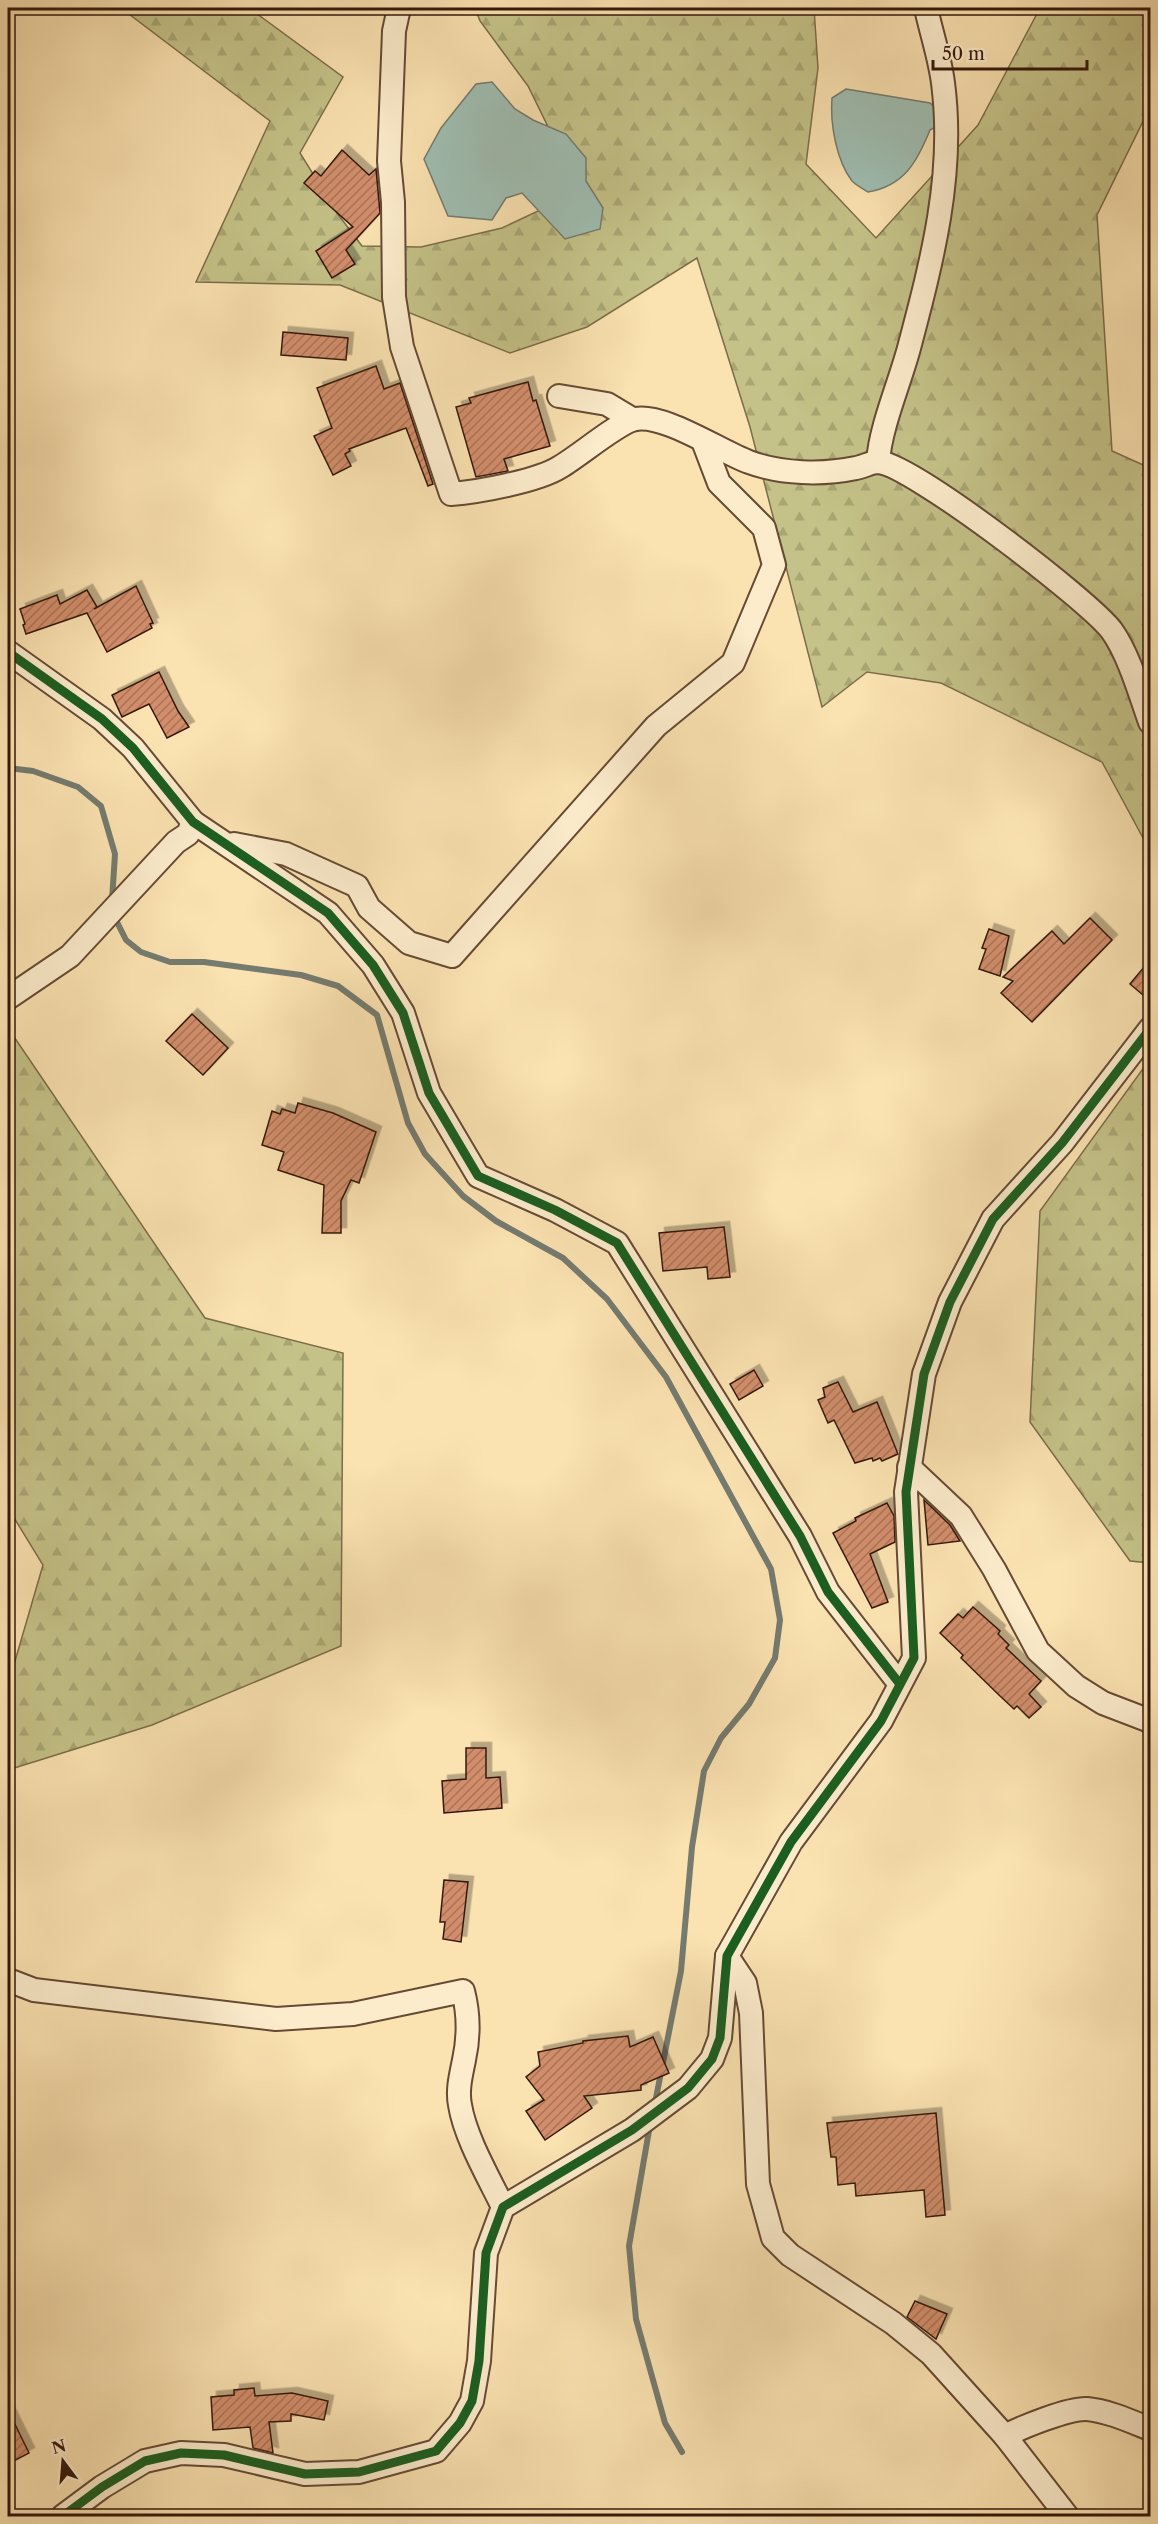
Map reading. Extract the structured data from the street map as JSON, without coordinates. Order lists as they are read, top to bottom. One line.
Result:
{"scale_bar":"50 m","north":"top"}
